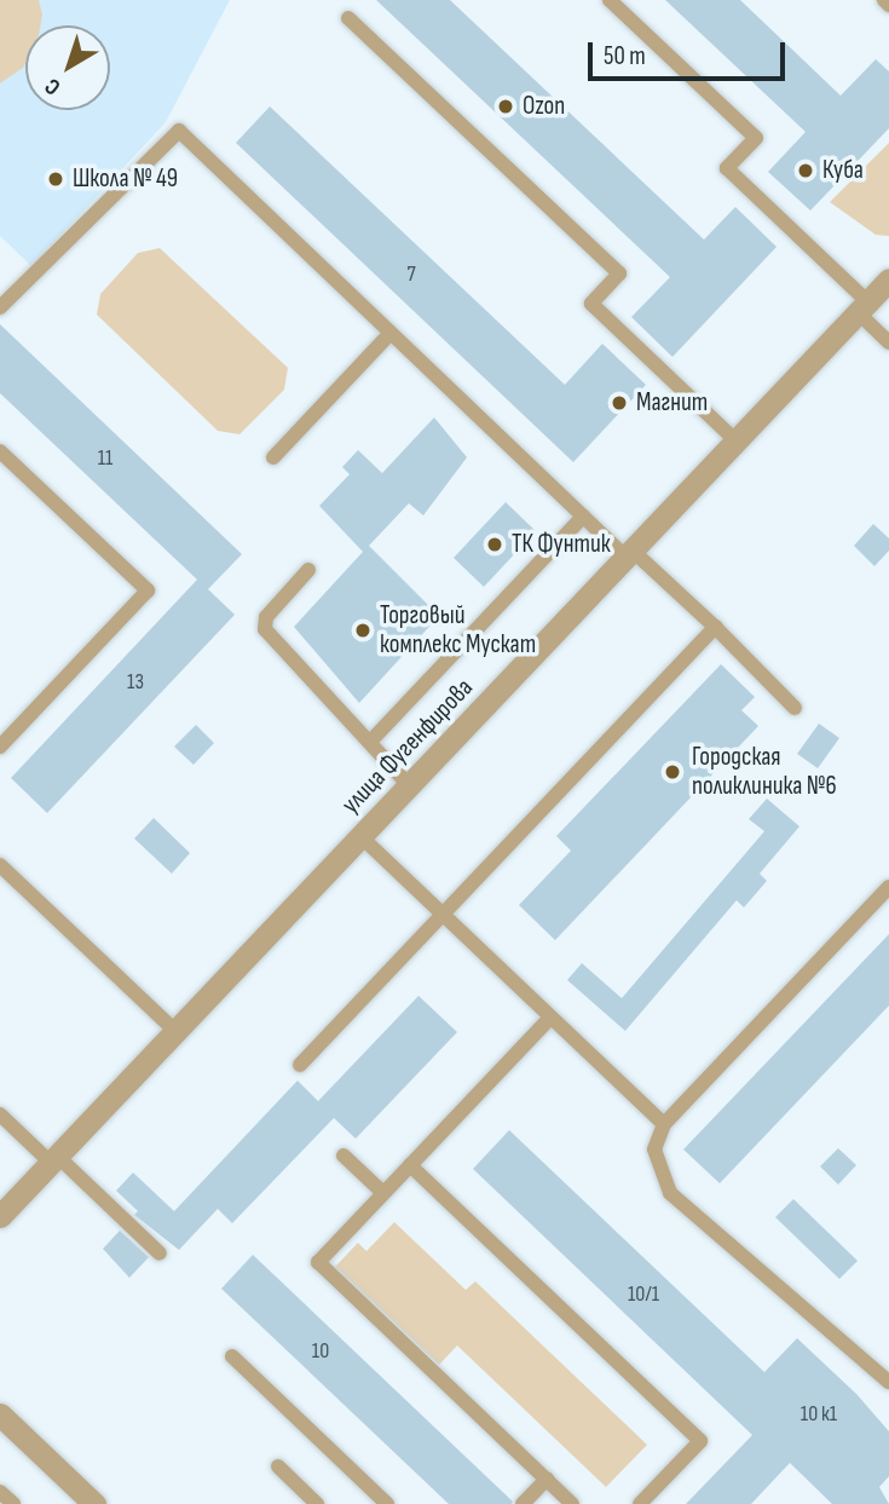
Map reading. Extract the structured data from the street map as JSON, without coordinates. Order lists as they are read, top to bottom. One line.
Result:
{"streets":{"street":["улица Фугенфирова"]},"places":["Ozon","Куба","Школа № 49","Магнит","ТК Фунтик","Торговый комплекс Мускат","Городская поликлиника №6"],"house_numbers":["7","11","13","10/1","10","10 к1"],"scale_bar":"50 m","north":"bottom left"}
